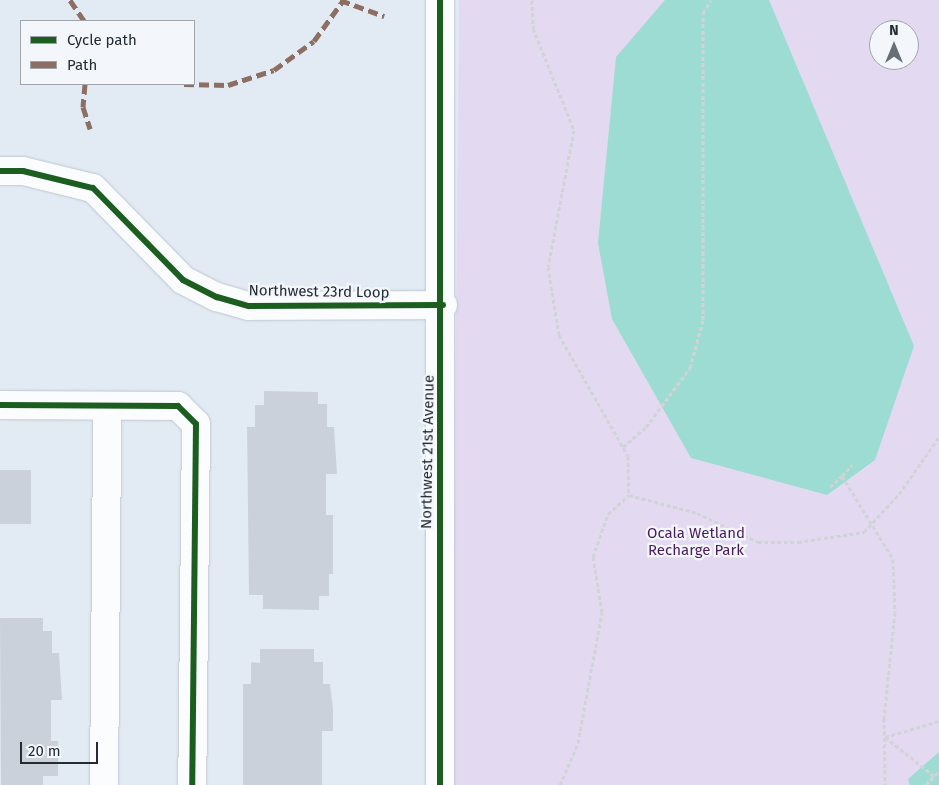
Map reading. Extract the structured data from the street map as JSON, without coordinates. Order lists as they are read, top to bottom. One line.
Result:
{"streets":{"street":["Northwest 23rd Loop","Northwest 21st Avenue"]},"crossings":[["Northwest 23rd Loop","Northwest 21st Avenue"]],"parks":["Ocala Wetland Recharge Park"],"legend":["Cycle path","Path"],"scale_bar":"20 m","north":"top"}
